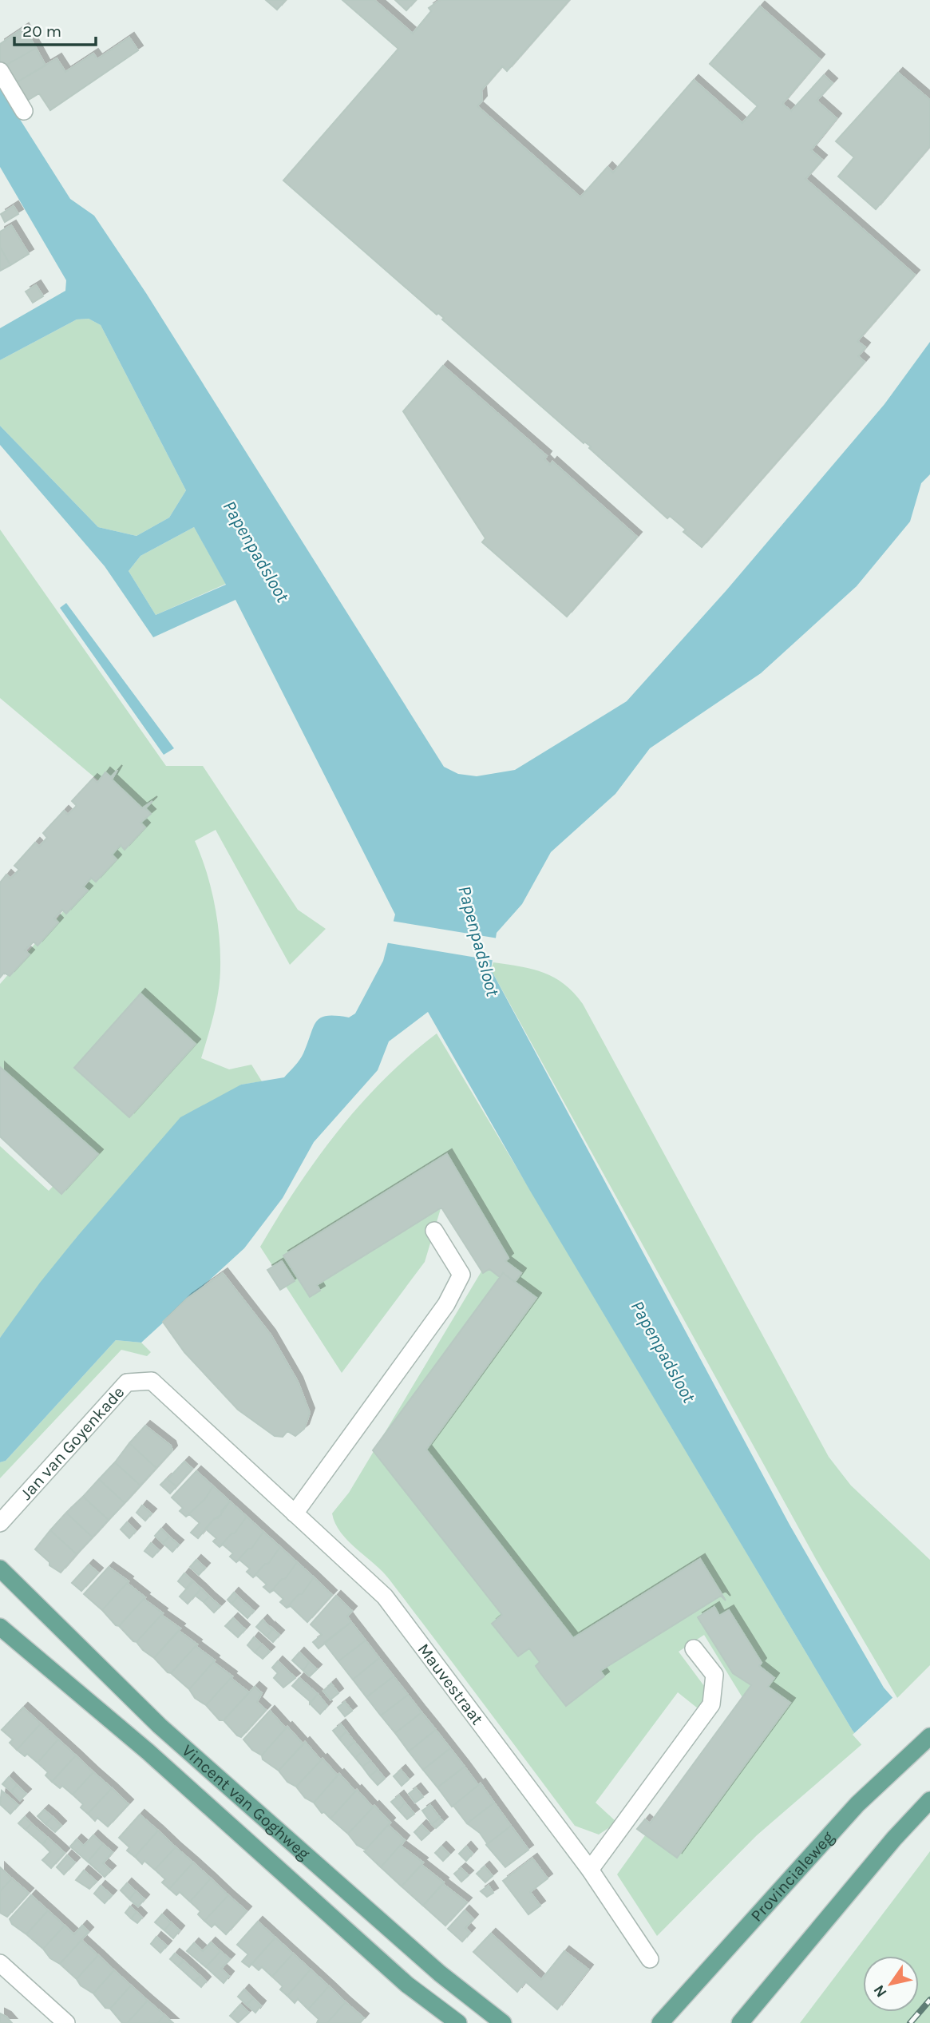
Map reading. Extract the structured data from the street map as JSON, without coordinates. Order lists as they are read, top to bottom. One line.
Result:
{"streets":{"main road":["Vincent van Goghweg","Provincialeweg"],"street":["Jan van Goyenkade","Mauvestraat"]},"crossings":[["Jan van Goyenkade","Mauvestraat"]],"water":["Papenpadsloot"],"scale_bar":"20 m","north":"bottom left"}
